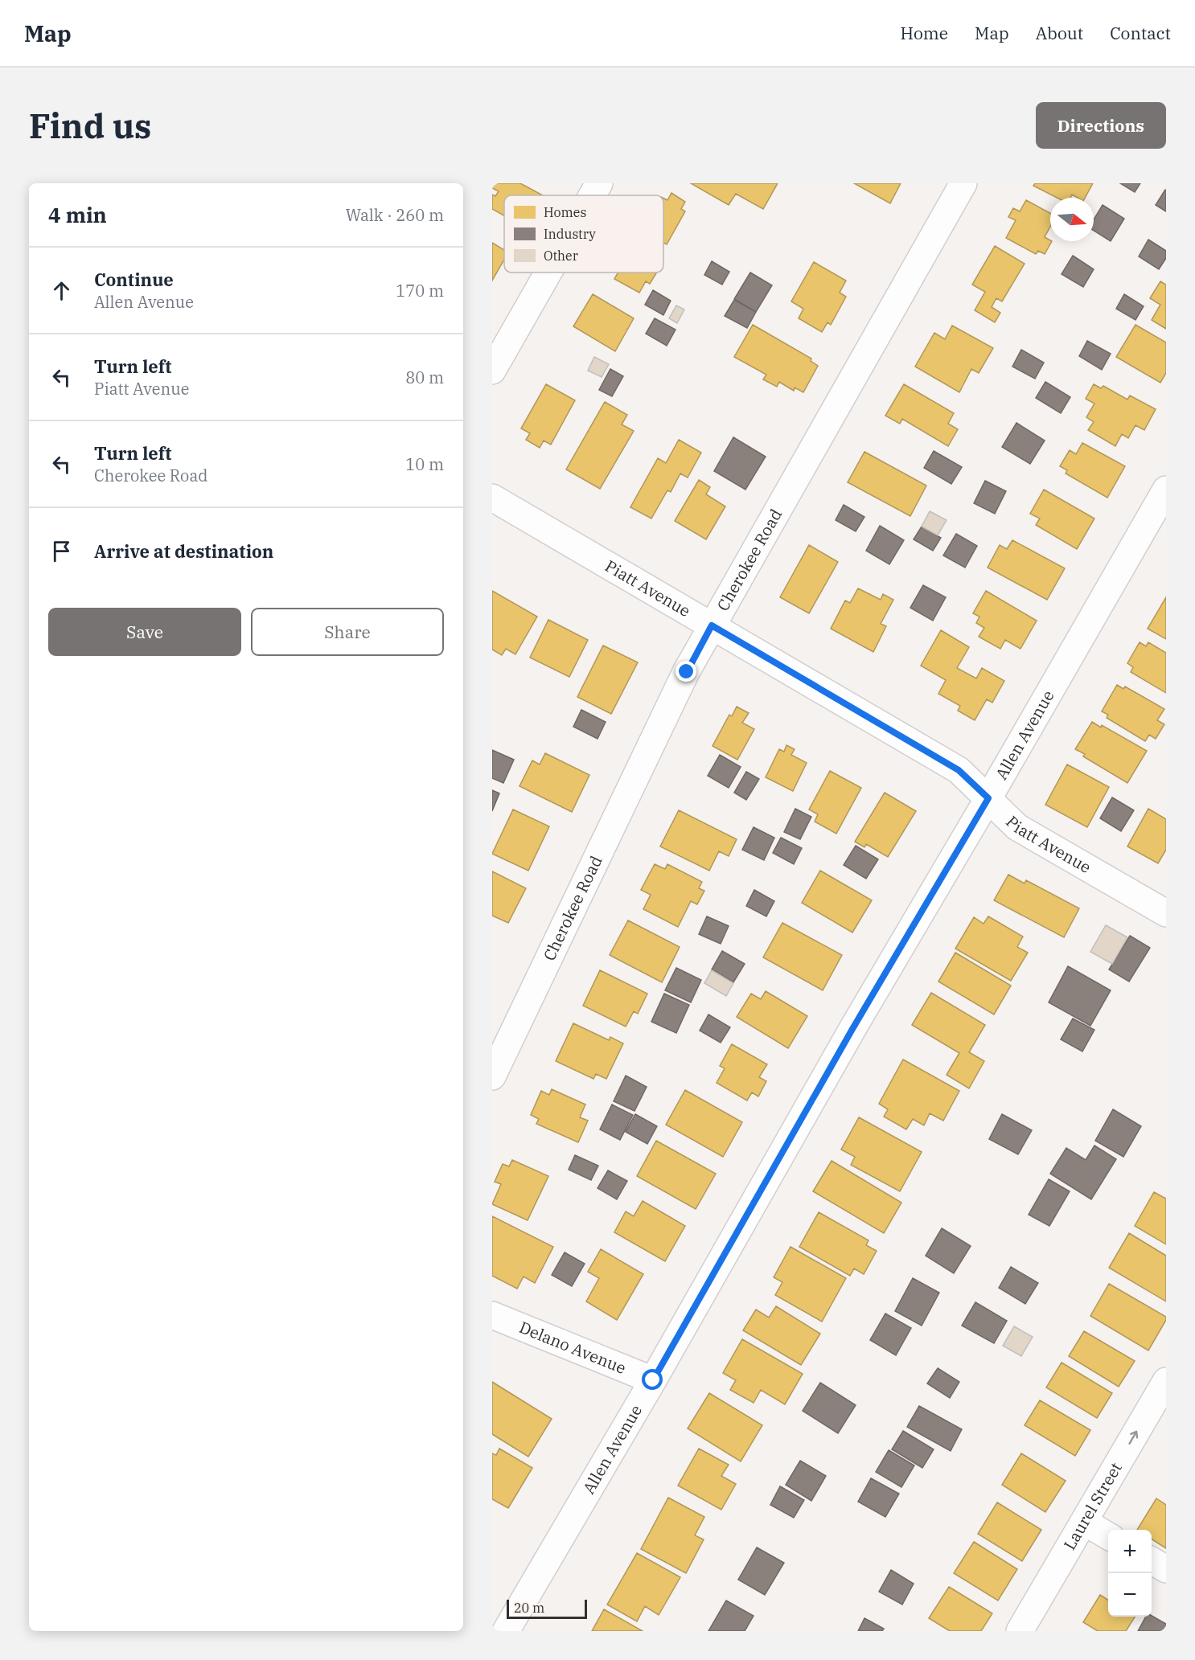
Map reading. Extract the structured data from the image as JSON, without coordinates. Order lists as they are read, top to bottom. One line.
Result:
{"streets":{"street":["Cherokee Road","Piatt Avenue","Allen Avenue","Delano Avenue","Laurel Street"]},"crossings":[["Cherokee Road","Piatt Avenue"],["Piatt Avenue","Allen Avenue"],["Allen Avenue","Delano Avenue"]],"one_way":["Laurel Street"],"legend":["Homes","Industry","Other"],"scale_bar":"20 m","north":"right","page":{"header":"Map","nav":["Home","Map","About","Contact"],"buttons":["Directions",["Save","Share"]],"title":"Find us","heading":["4 min","Walk · 260 m"],"list":[["Continue","Allen Avenue","170 m"],["Turn left","Piatt Avenue","80 m"],["Turn left","Cherokee Road","10 m"],"Arrive at destination"],"map_buttons":["+","−"],"scale":"20 m"}}
